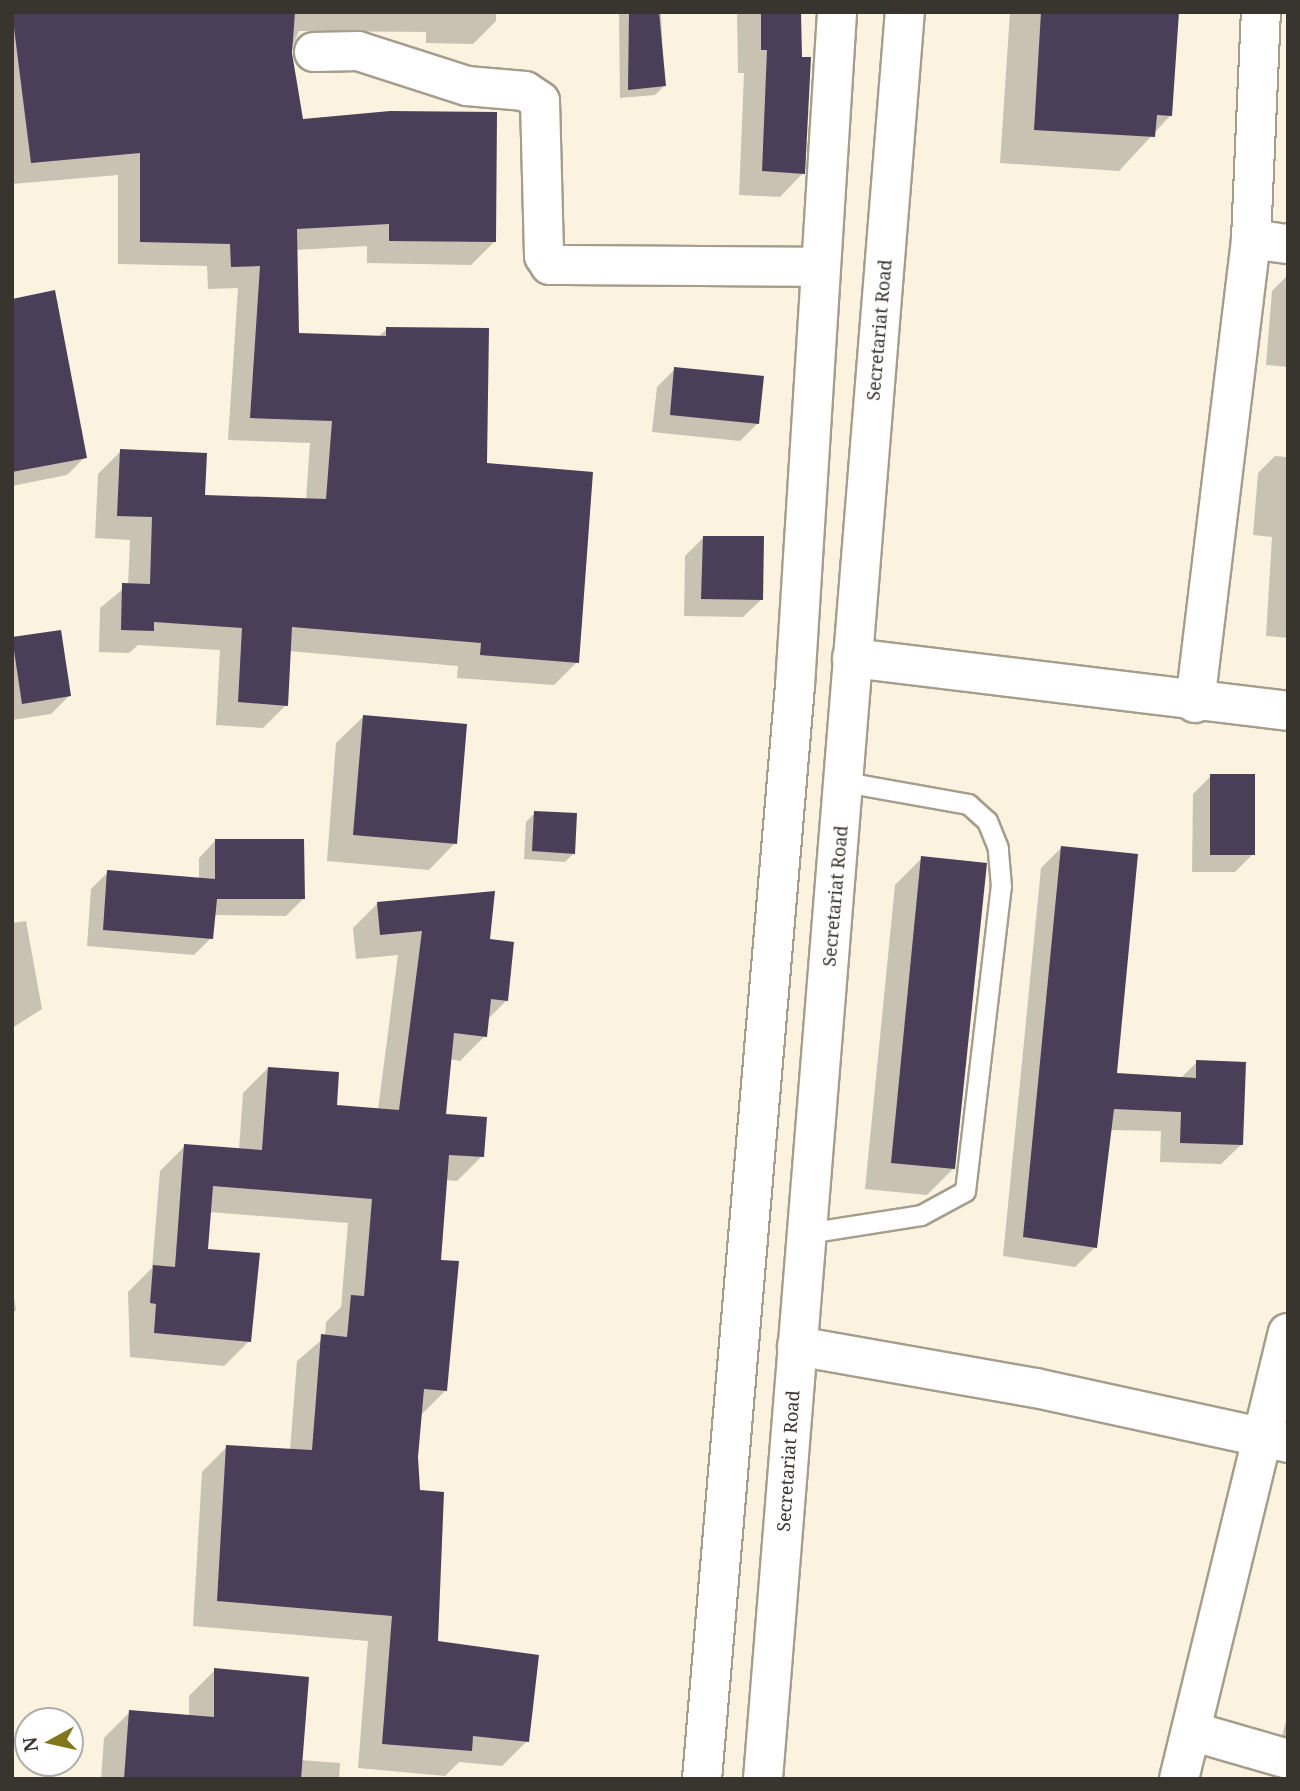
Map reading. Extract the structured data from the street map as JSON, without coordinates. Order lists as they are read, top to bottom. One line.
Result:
{"streets":{"street":["Secretariat Road"]},"north":"left"}
